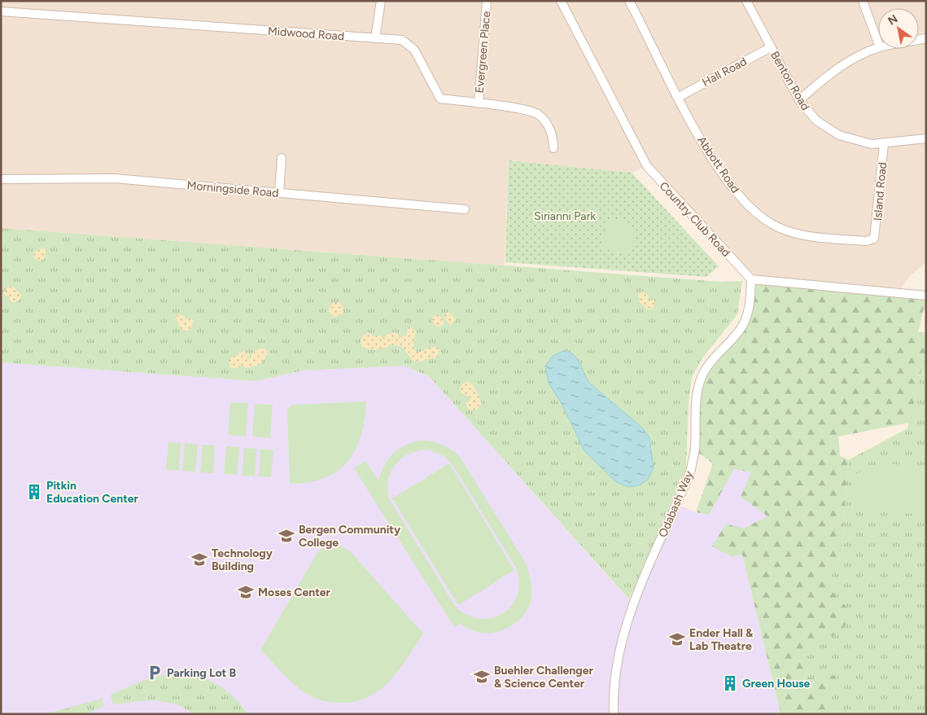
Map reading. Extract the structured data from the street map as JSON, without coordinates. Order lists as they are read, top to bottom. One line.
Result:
{"streets":{"street":["Midwood Road","Evergreen Place","Hall Road","Benton Road","Abbott Road","Morningside Road","Island Road","Country Club Road","Odabash Way"]},"crossings":[["Midwood Road","Evergreen Place"],["Hall Road","Benton Road"],["Hall Road","Abbott Road"],["Benton Road","Island Road"],["Abbott Road","Island Road"],["Country Club Road","Odabash Way"]],"parks":["Sirianni Park"],"places":{"building":["Pitkin Education Center","Green House"],"school or university":["Bergen Community College","Technology Building","Moses Center","Ender Hall & Lab Theatre","Buehler Challenger & Science Center"],"parking":["Parking Lot B"]},"north":"top left"}
